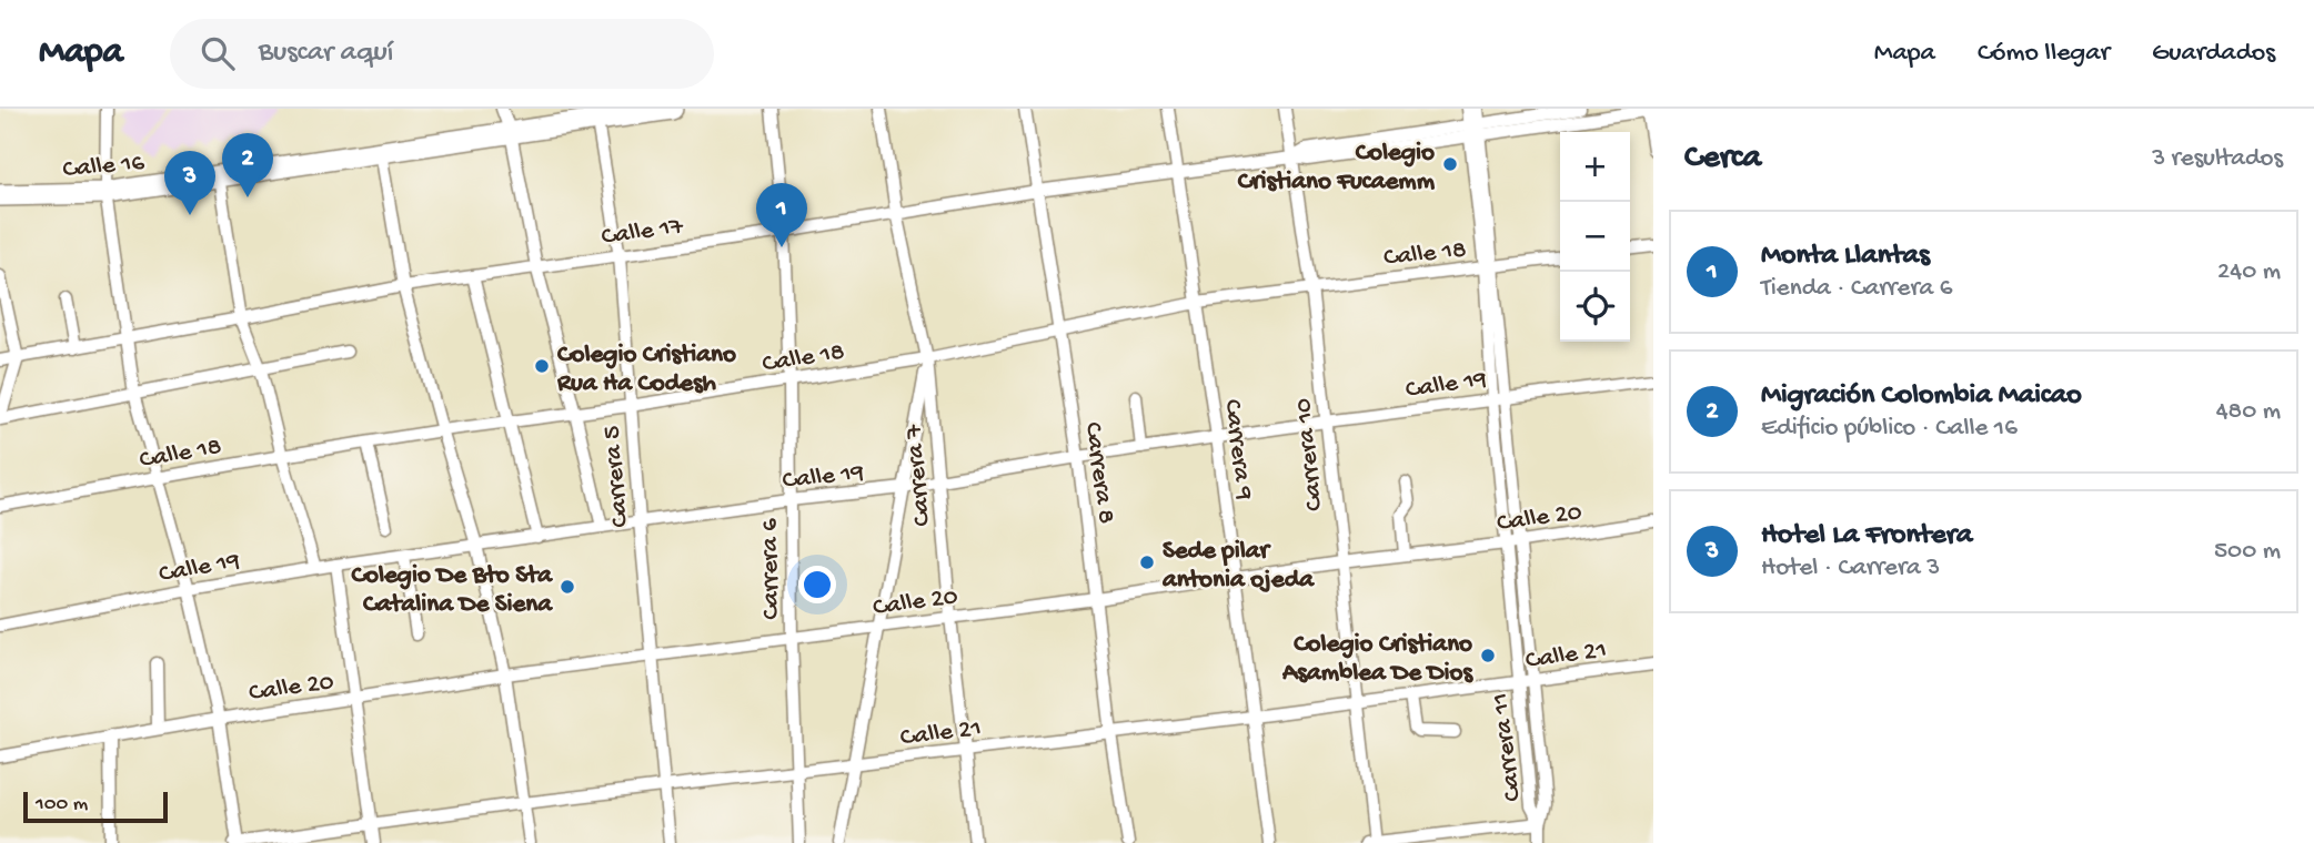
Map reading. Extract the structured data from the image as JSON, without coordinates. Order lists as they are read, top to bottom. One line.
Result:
{"streets":{"highway":["Calle 16"],"street":["Calle 17","Calle 18","Calle 19","Carrera 9","Carrera 10","Carrera 8","Carrera 7","Carrera 5","Calle 20","Carrera 6","Calle 21","Carrera 11"]},"crossings":[["Calle 16","Carrera 5"],["Calle 17","Carrera 9"],["Calle 17","Carrera 10"],["Calle 17","Carrera 8"],["Calle 17","Carrera 7"],["Calle 17","Carrera 5"],["Calle 17","Carrera 6"],["Calle 17","Carrera 11"],["Calle 18","Carrera 9"],["Calle 18","Carrera 10"],["Calle 18","Carrera 8"],["Calle 18","Carrera 7"],["Calle 18","Carrera 5"],["Calle 18","Carrera 6"],["Calle 18","Carrera 11"],["Calle 19","Carrera 9"],["Calle 19","Carrera 10"],["Calle 19","Carrera 8"],["Calle 19","Carrera 7"],["Calle 19","Carrera 5"],["Calle 19","Carrera 6"],["Calle 19","Carrera 11"],["Carrera 9","Calle 20"],["Carrera 9","Calle 21"],["Carrera 10","Calle 20"],["Carrera 10","Calle 21"],["Carrera 8","Calle 20"],["Carrera 8","Calle 21"],["Carrera 7","Calle 20"],["Carrera 7","Calle 21"],["Carrera 5","Calle 20"],["Carrera 5","Calle 21"],["Calle 20","Carrera 6"],["Calle 20","Carrera 11"],["Carrera 6","Calle 21"],["Calle 21","Carrera 11"]],"places":["Colegio Cristiano Fucaemm","Colegio Cristiano Rua Ha Codesh","Sede pilar antonia ojeda","Colegio De Bto Sta Catalina De Siena","Colegio Cristiano Asamblea De Dios"],"scale_bar":"100 m","page":{"header":"Mapa","search":"Buscar aquí","nav":["Mapa","Cómo llegar","Guardados"],"heading":["Cerca","3 resultados"],"map_buttons":["+","−"],"pins":["2","3","1"],"list":[{"mark":"1","name":"Monta Llantas","note":"Tienda · Carrera 6","value":"240 m"},{"mark":"2","name":"Migración Colombia Maicao","note":"Edificio público · Calle 16","value":"480 m"},{"mark":"3","name":"Hotel La Frontera","note":"Hotel · Carrera 3","value":"500 m"}],"scale":"100 m"}}
